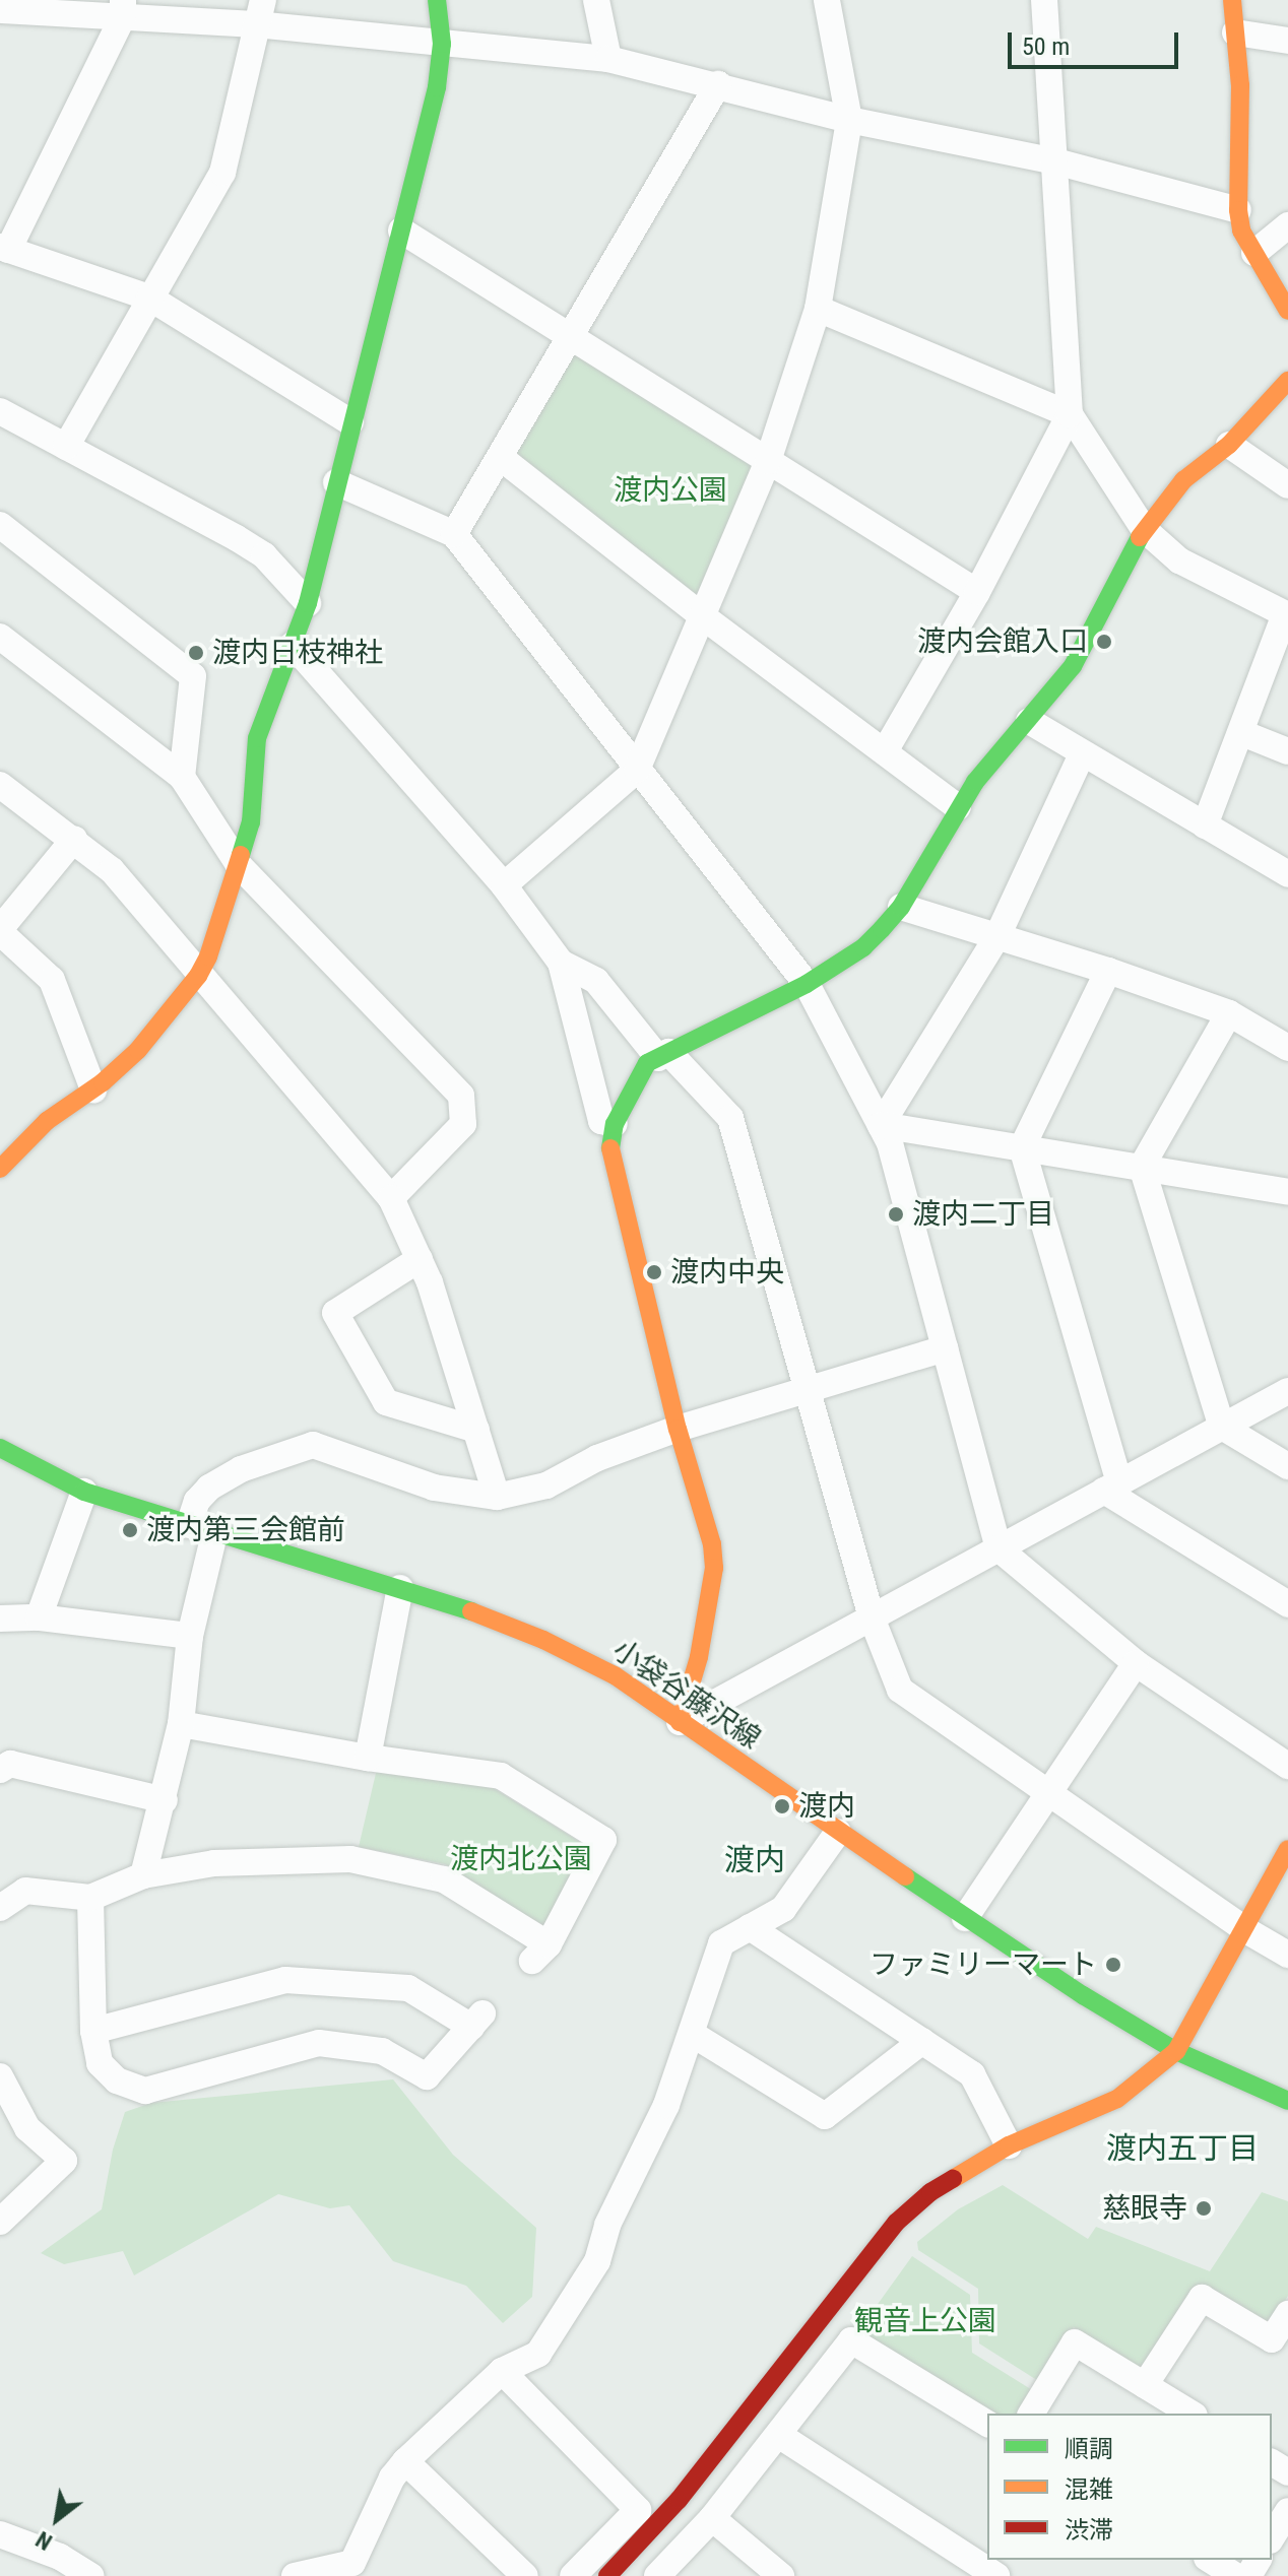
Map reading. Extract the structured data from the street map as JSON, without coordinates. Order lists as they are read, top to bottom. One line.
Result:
{"streets":{"street":["小袋谷藤沢線"]},"districts":["渡内","渡内五丁目"],"parks":["渡内公園","渡内北公園","観音上公園"],"places":["渡内会館入口","渡内日枝神社","渡内二丁目","渡内中央","渡内第三会館前","渡内","ファミリーマート","慈眼寺"],"legend":["順調","混雑","渋滞"],"scale_bar":"50 m","north":"bottom left"}
